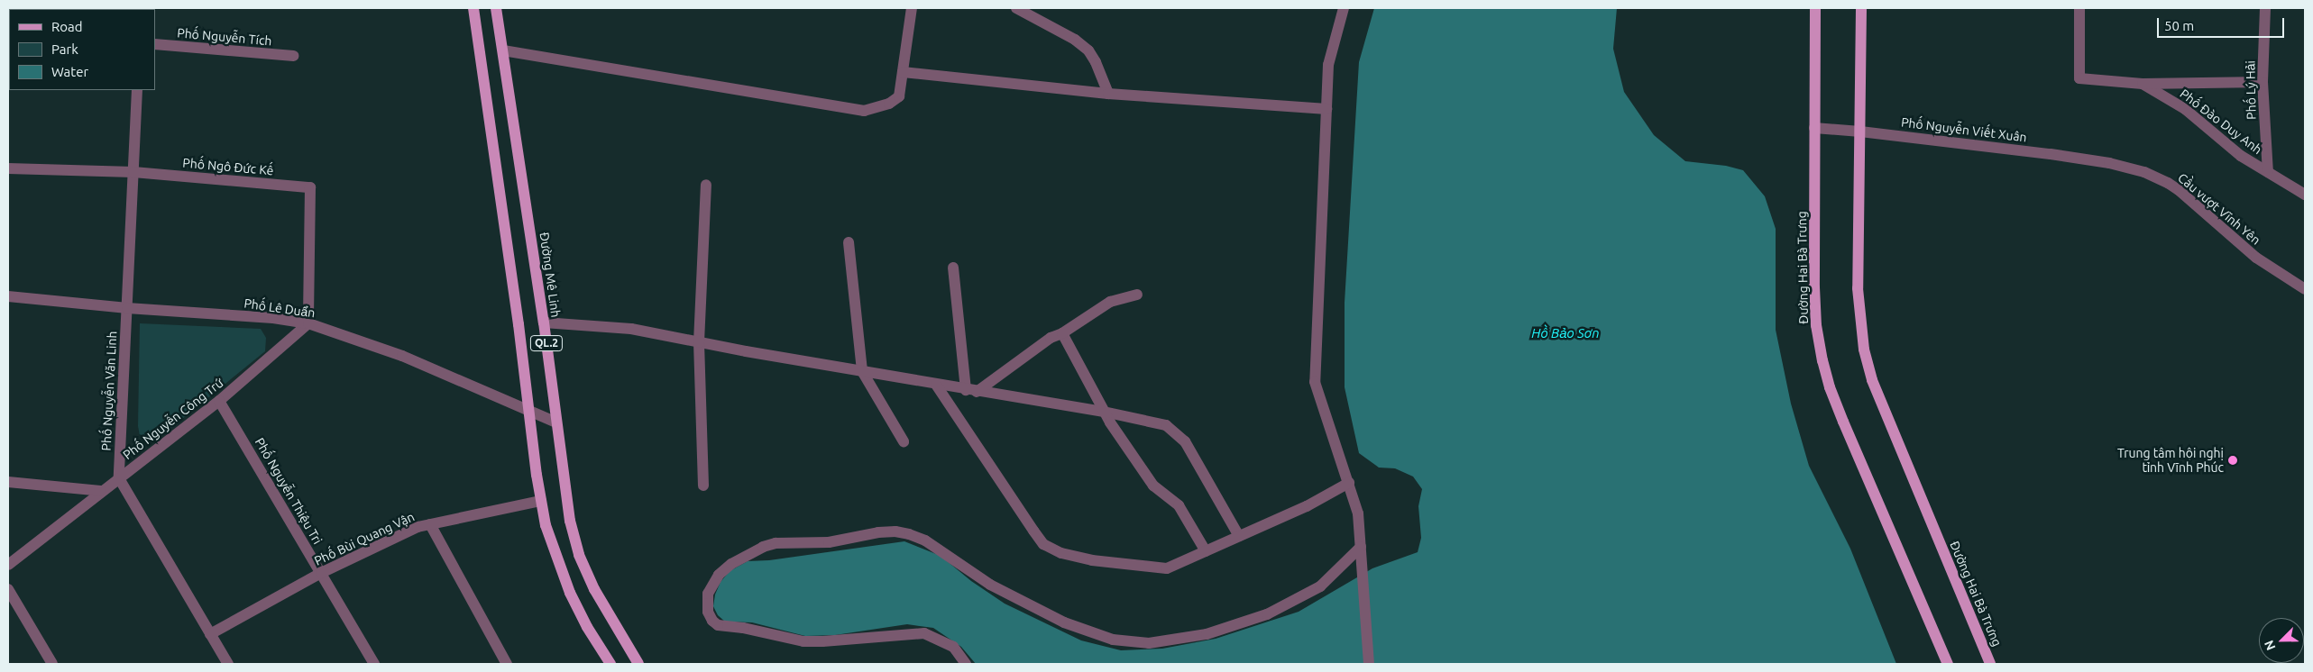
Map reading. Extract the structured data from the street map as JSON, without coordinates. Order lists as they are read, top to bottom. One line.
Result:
{"streets":{"main road":["Đường Hai Bà Trưng","Đường Mê Linh","QL.2"],"street":["Phố Nguyễn Tích","Phố Lý Hải","Phố Đào Duy Anh","Phố Nguyễn Viết Xuân","Phố Ngô Đức Kế","Cầu vượt Vĩnh Yên","Phố Lê Duẩn","Phố Nguyễn Văn Linh","Phố Nguyễn Công Trứ","Phố Nguyễn Thiệu Tri","Phố Bùi Quang Vận"]},"crossings":[["Phố Lý Hải","Phố Đào Duy Anh"],["Phố Nguyễn Viết Xuân","Cầu vượt Vĩnh Yên"],["Phố Nguyễn Viết Xuân","Đường Hai Bà Trưng"],["Phố Ngô Đức Kế","Phố Lê Duẩn"],["Phố Ngô Đức Kế","Phố Nguyễn Văn Linh"],["Phố Ngô Đức Kế","Phố Nguyễn Công Trứ"],["Đường Mê Linh","Phố Lê Duẩn"],["Phố Lê Duẩn","QL.2"],["Phố Lê Duẩn","Phố Nguyễn Văn Linh"],["Phố Lê Duẩn","Phố Nguyễn Công Trứ"],["QL.2","Phố Bùi Quang Vận"],["Phố Nguyễn Văn Linh","Phố Nguyễn Công Trứ"],["Phố Nguyễn Công Trứ","Phố Nguyễn Thiệu Tri"],["Phố Nguyễn Thiệu Tri","Phố Bùi Quang Vận"]],"water":["Hồ Bảo Sơn"],"places":["Trung tâm hội nghị tỉnh Vĩnh Phúc"],"legend":["Road","Park","Water"],"scale_bar":"50 m","north":"bottom left"}
